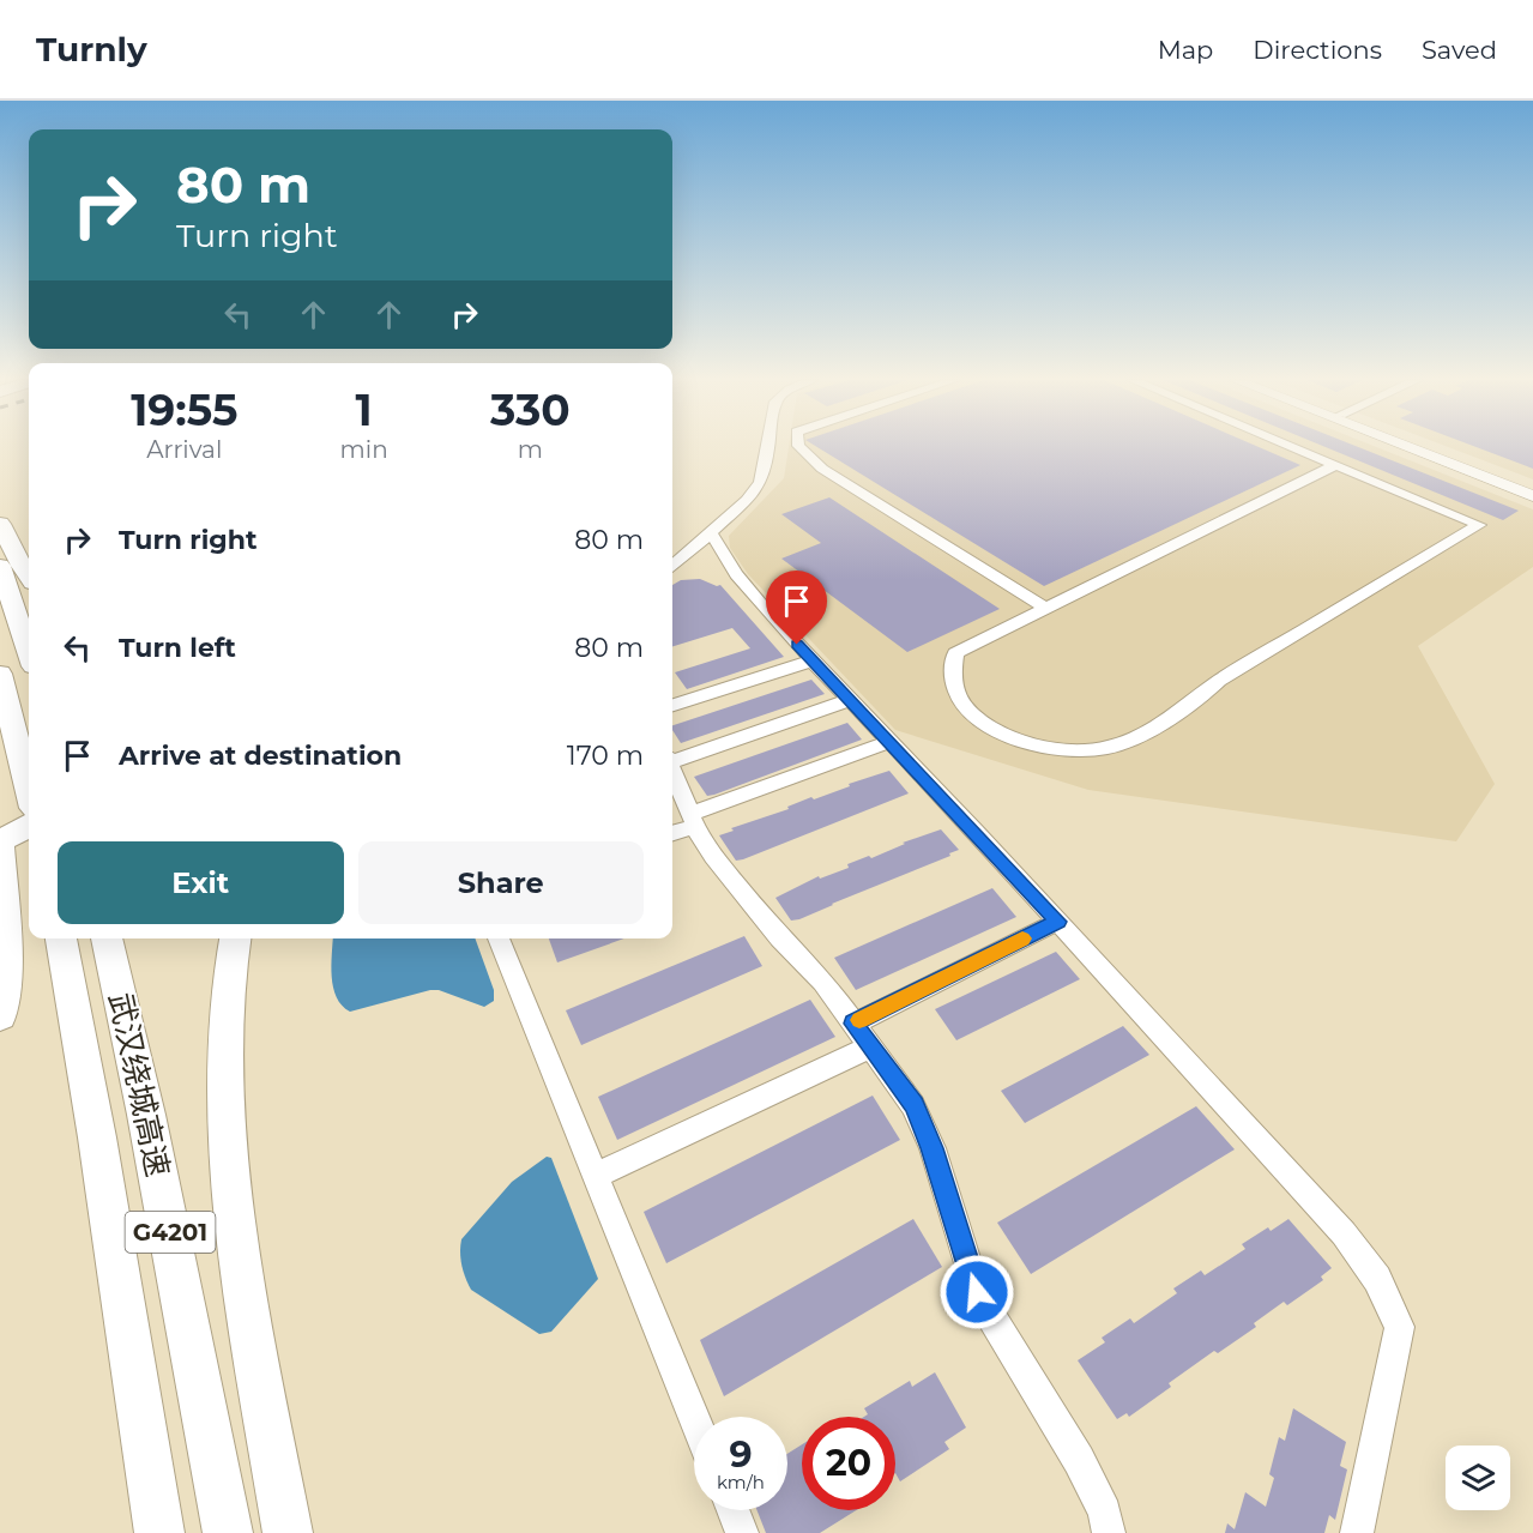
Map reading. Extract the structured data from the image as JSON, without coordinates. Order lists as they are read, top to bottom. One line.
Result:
{"streets":{"highway":["武汉绕城高速","G4201"]},"page":{"header":"Turnly","nav":["Map","Directions","Saved"],"turn":["80 m","Turn right"],"eta":["19:55","Arrival","1","min","330","m"],"list":[{"name":"Turn right","value":"80 m"},{"name":"Turn left","value":"80 m"},{"name":"Arrive at destination","value":"170 m"}],"buttons":["Exit","Share"],"speed":"9 km/h","limit":"20"}}
